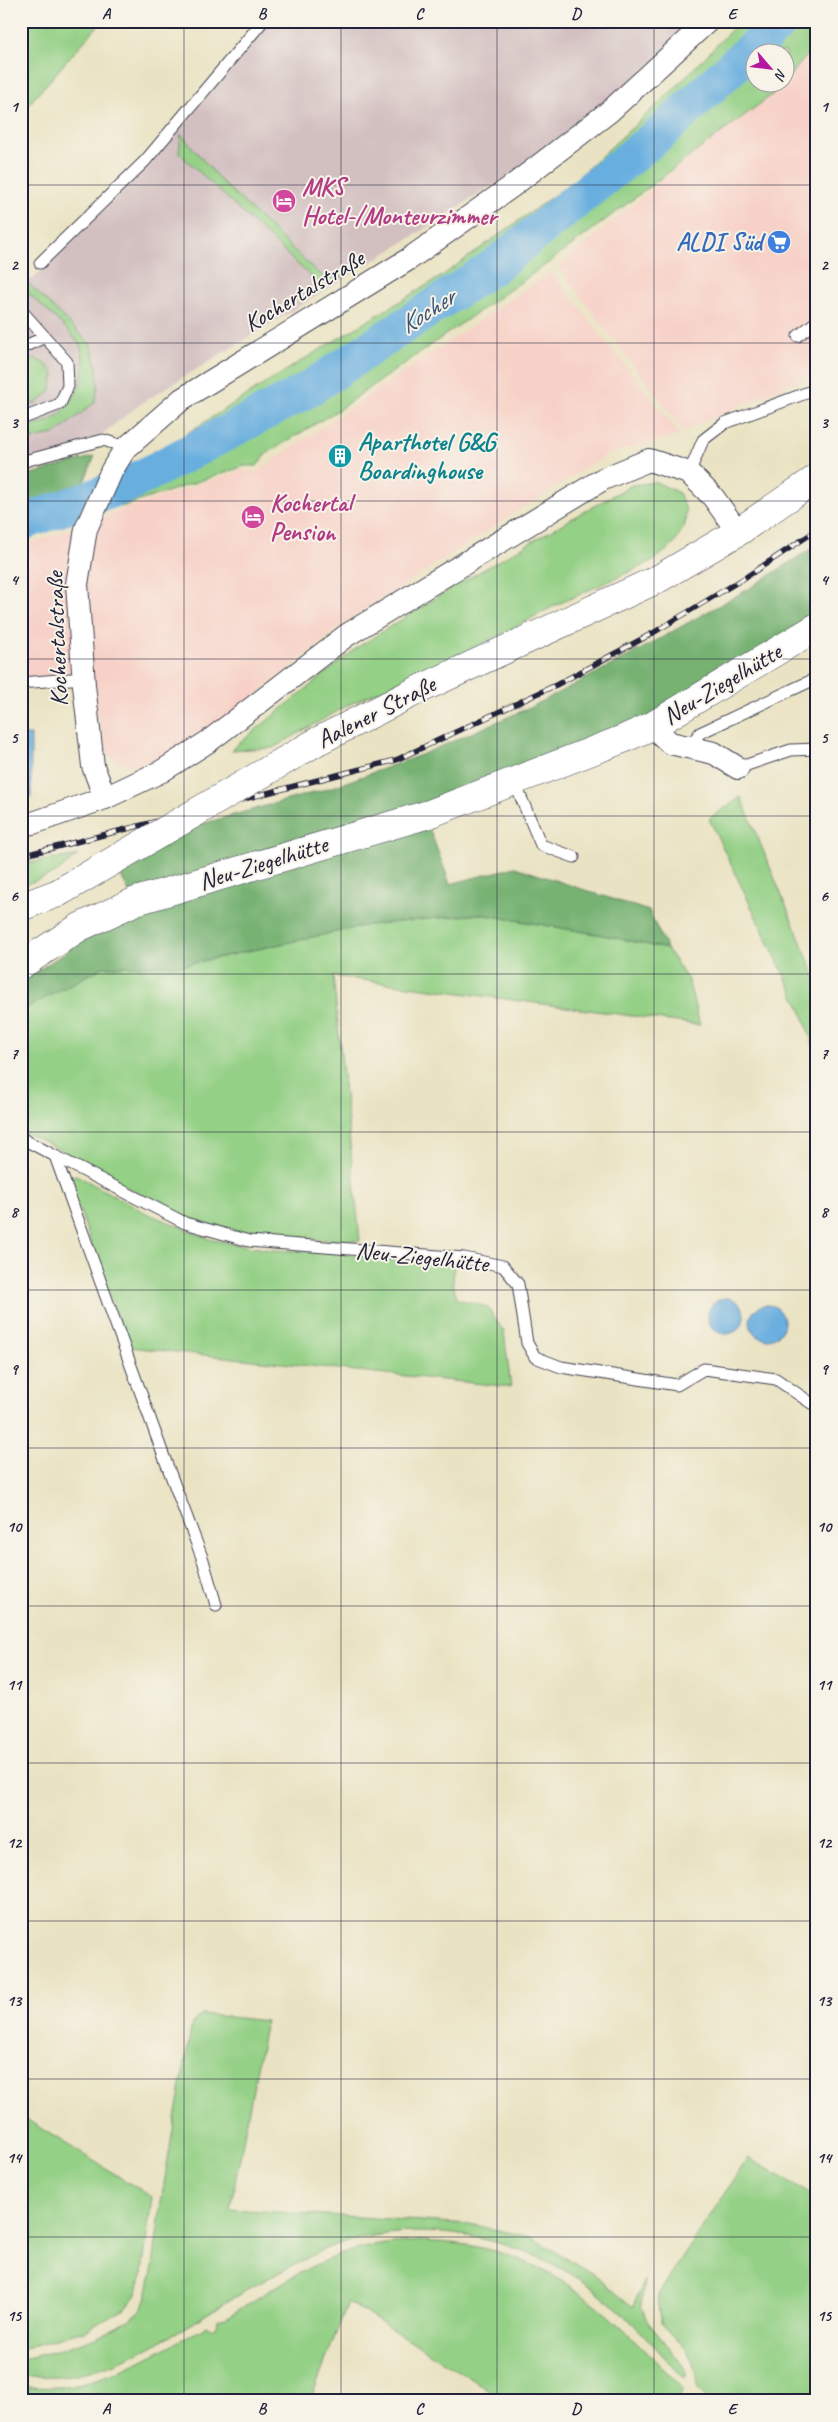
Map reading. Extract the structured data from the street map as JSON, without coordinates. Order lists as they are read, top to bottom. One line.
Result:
{"streets":{"street":["Kochertalstraße","Neu-Ziegelhütte","Aalener Straße"]},"water":["Kocher"],"places":{"hotel":["MKS Hotel-/Monteurzimmer","Kochertal Pension"],"supermarket":["ALDI Süd"],"building":["Aparthotel G&G Boardinghouse"]},"north":"bottom right","grid":{"columns":["A","B","C","D","E"],"rows":["1","2","3","4","5","6","7","8","9","10","11","12","13","14","15"]}}
